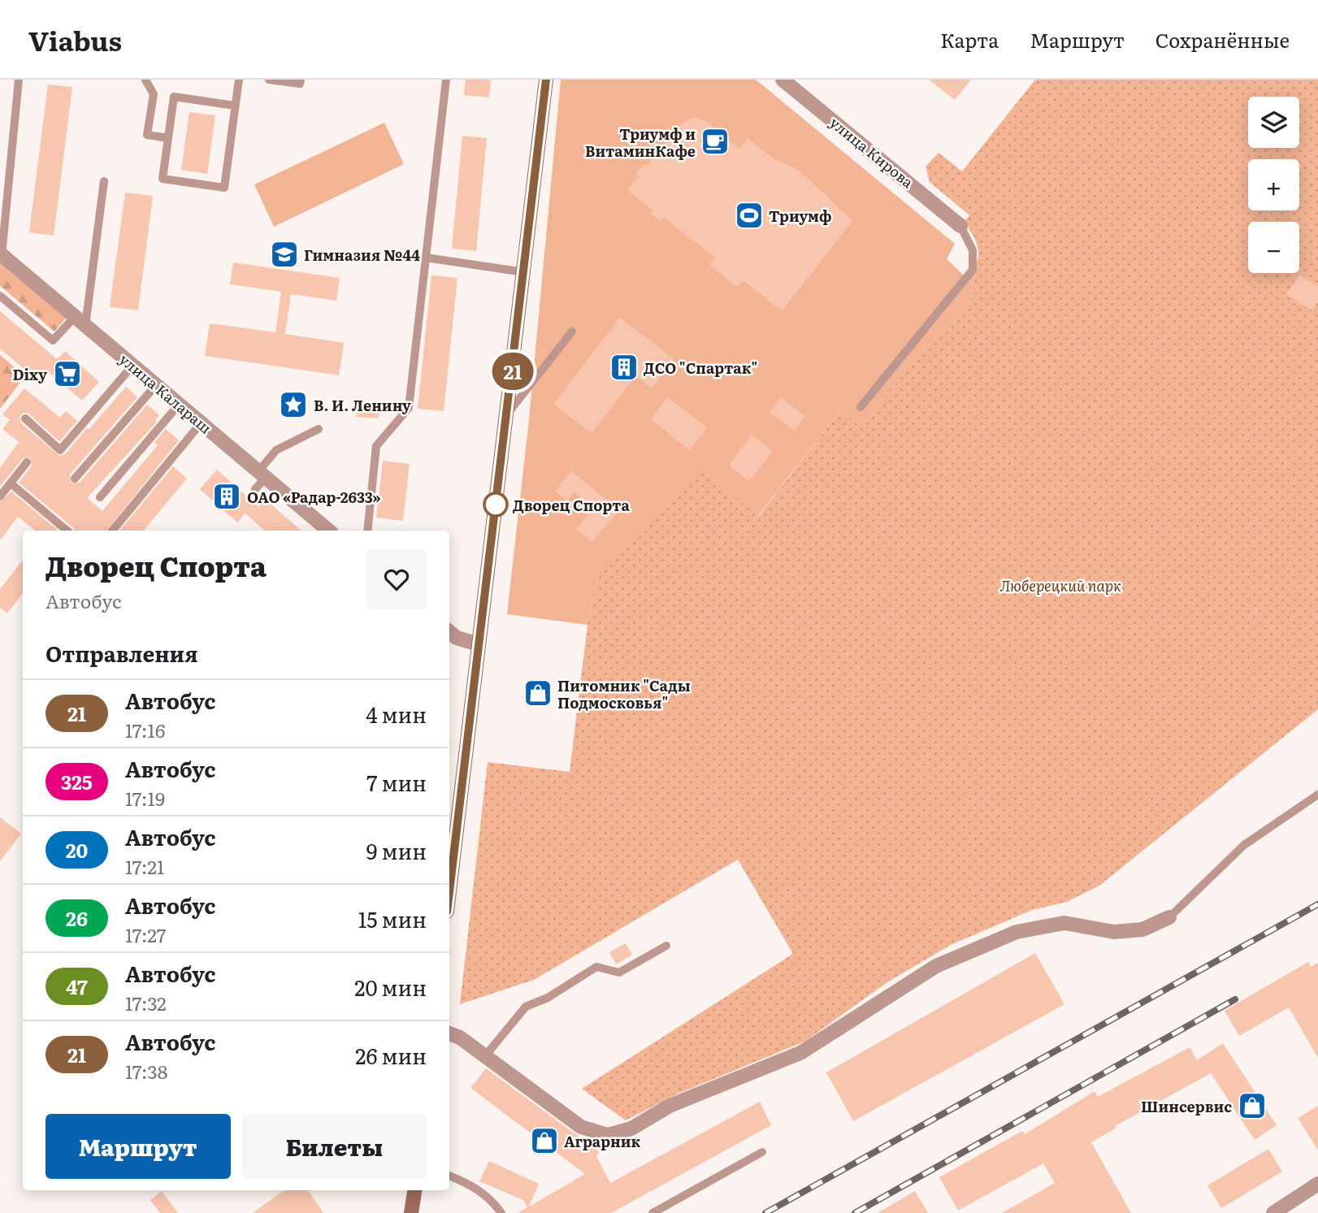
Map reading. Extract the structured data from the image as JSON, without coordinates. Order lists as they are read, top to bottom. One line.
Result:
{"streets":{"street":["улица Кирова","улица Калараш"]},"parks":["Люберецкий парк"],"places":{"cafe":["Триумф и ВитаминКафе"],"sports":["Триумф"],"school or university":["Гимназия №44"],"building":["ДСО \"Спартак\"","ОАО «Радар-2633»"],"supermarket":["Dixy"],"place":["В. И. Ленину"],"other":["Дворец Спорта"],"shop":["Питомник \"Сады Подмосковья\"","Шинсервис","Аграрник"]},"lines":["bus line 21"],"page":{"header":"Viabus","nav":["Карта","Маршрут","Сохранённые"],"on_map":"21","map_buttons":["+","−"],"heading":[["Дворец Спорта","Автобус"],"Отправления"],"list":[{"mark":"21","name":"Автобус","note":"17:16","value":"4 мин"},{"mark":"325","name":"Автобус","note":"17:19","value":"7 мин"},{"mark":"20","name":"Автобус","note":"17:21","value":"9 мин"},{"mark":"26","name":"Автобус","note":"17:27","value":"15 мин"},{"mark":"47","name":"Автобус","note":"17:32","value":"20 мин"},{"mark":"21","name":"Автобус","note":"17:38","value":"26 мин"}],"buttons":["Маршрут","Билеты"]}}
